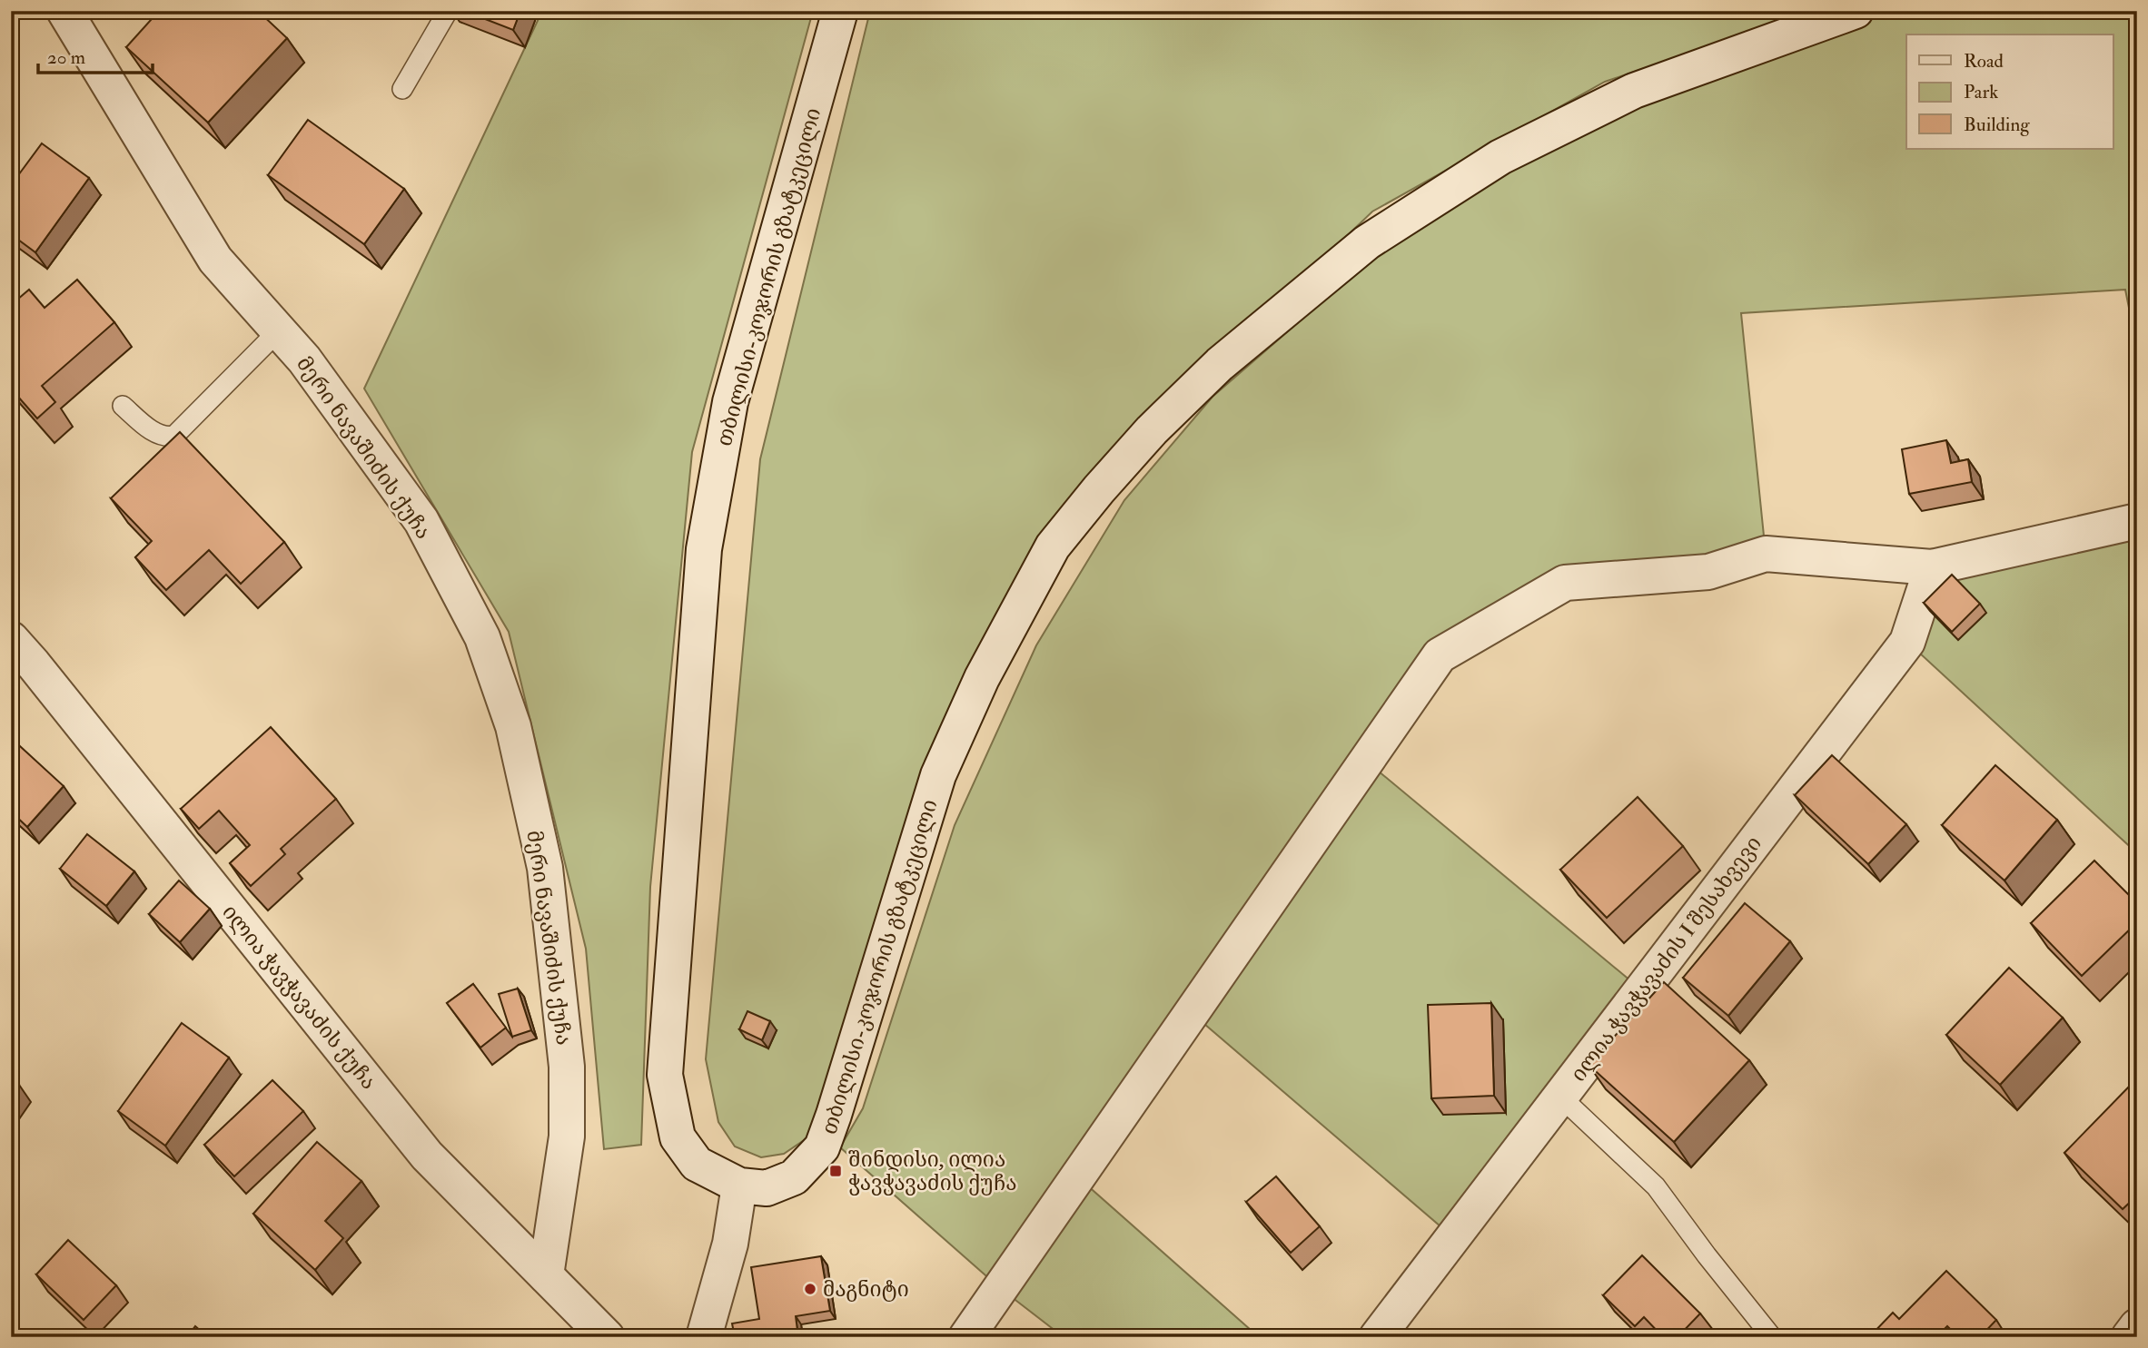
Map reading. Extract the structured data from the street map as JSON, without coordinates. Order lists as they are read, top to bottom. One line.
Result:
{"streets":{"street":["თბილისი-კოჯორის გზატკეცილი","მერი ნავაშიძის ქუჩა","ილია ჭავჭავაძის I შესახვევი","ილია ჭავჭავაძის ქუჩა"]},"crossings":[["მერი ნავაშიძის ქუჩა","ილია ჭავჭავაძის ქუჩა"]],"places":{"transit":["შინდისი, ილია ჭავჭავაძის ქუჩა"],"other":["მაგნიტი"]},"legend":["Road","Park","Building"],"scale_bar":"20 m"}
